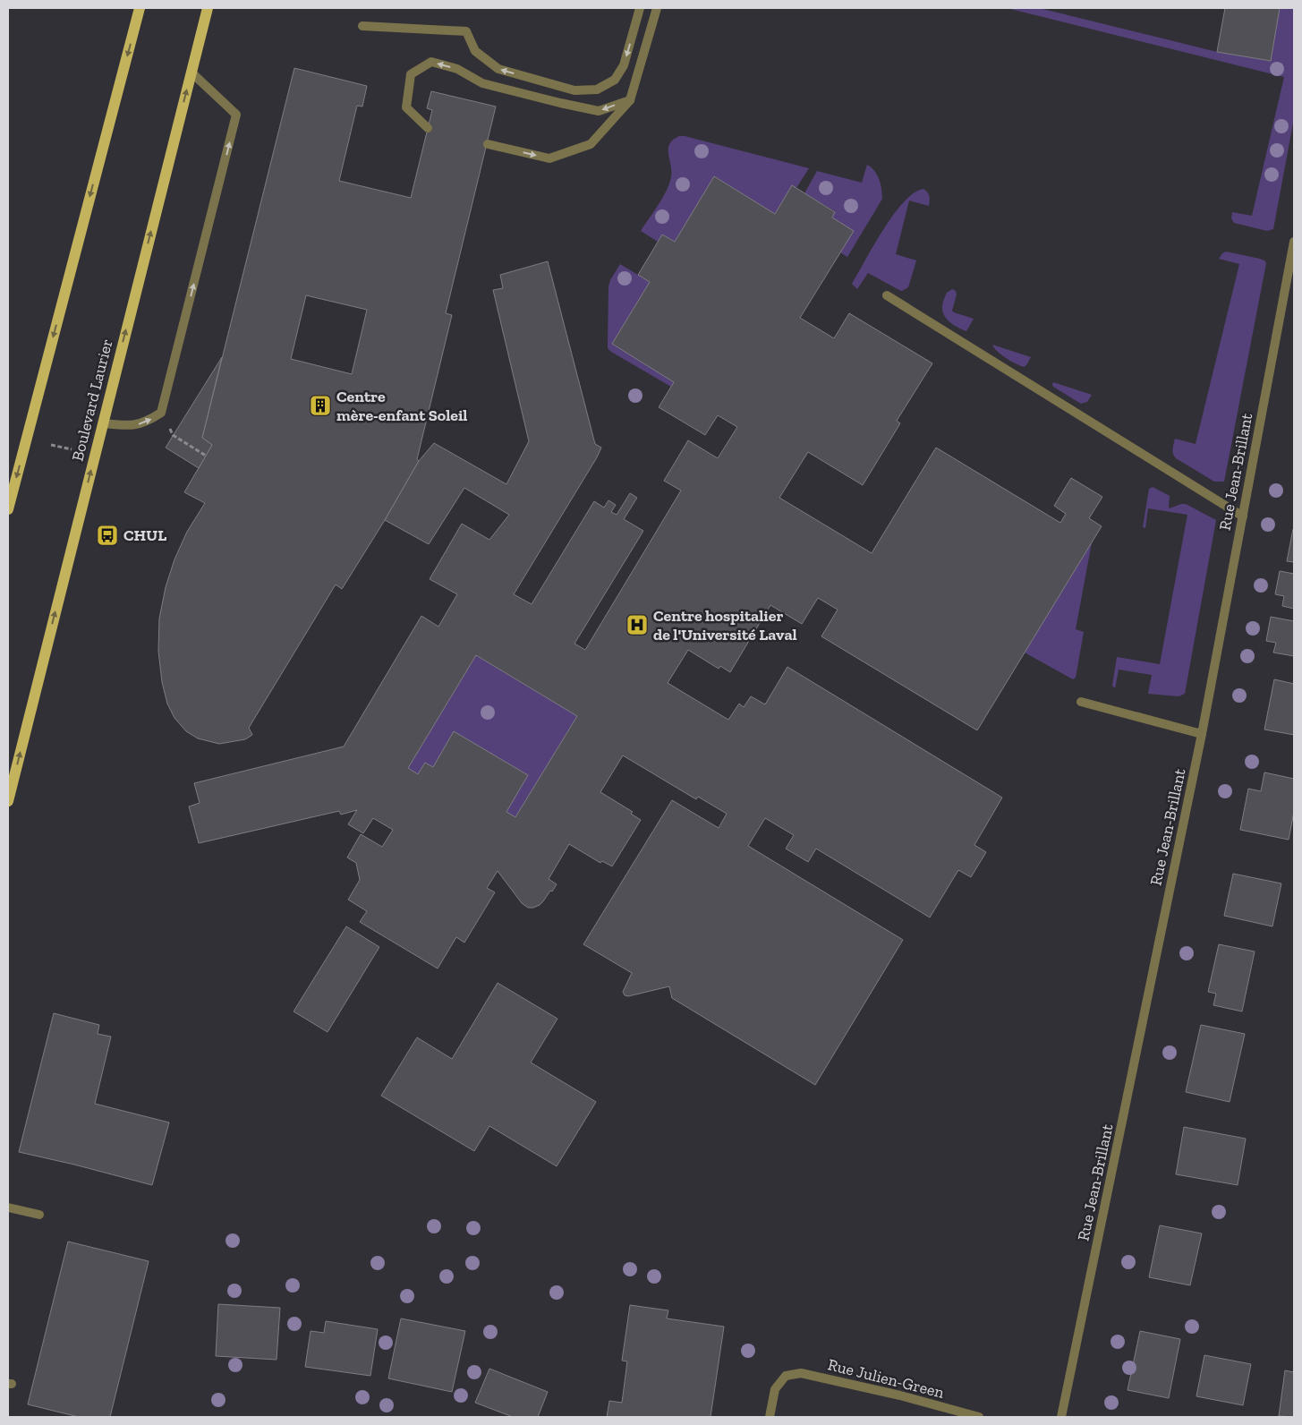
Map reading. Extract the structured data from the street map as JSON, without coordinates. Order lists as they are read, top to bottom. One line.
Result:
{"streets":{"main road":["Boulevard Laurier"],"street":["Rue Jean-Brillant","Rue Julien-Green"]},"places":{"building":["Centre mère-enfant Soleil"],"bus stop":["CHUL"],"hospital":["Centre hospitalier de l'Université Laval"]}}
